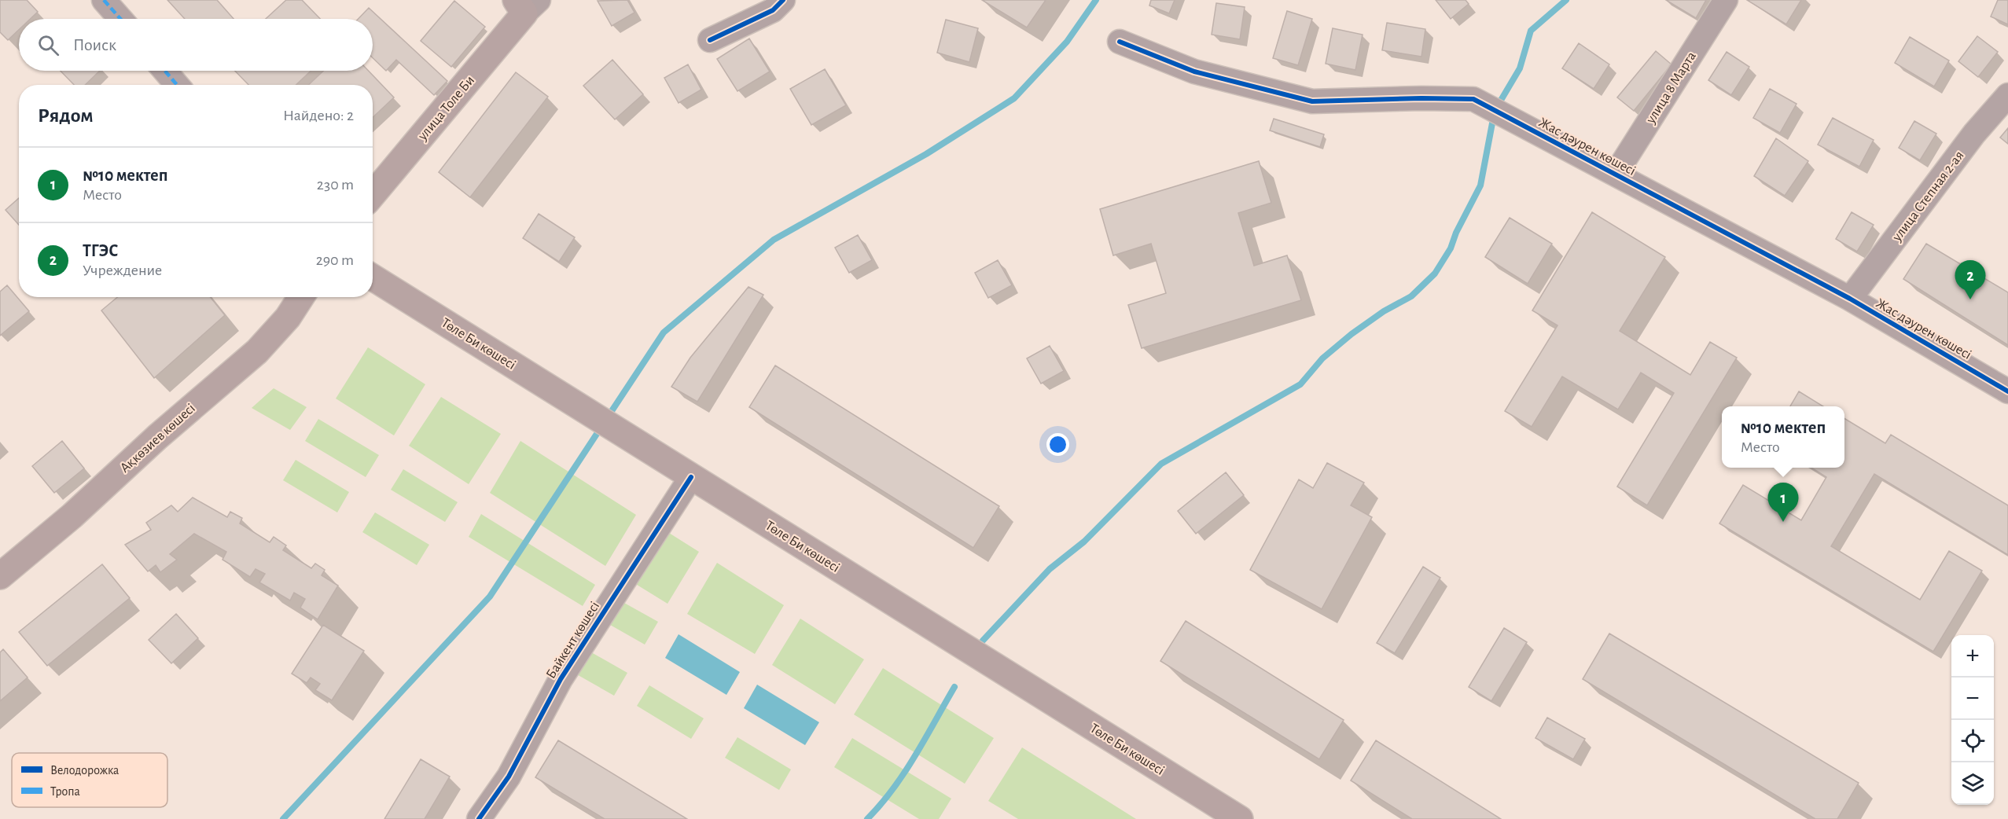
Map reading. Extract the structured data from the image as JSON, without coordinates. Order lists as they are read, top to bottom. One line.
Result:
{"streets":{"main road":["улица Толе Би","Төле Би көшесі","Ақкөзиев көшесі"],"street":["улица 8 Марта","Жас дәурен көшесі","улица Степная 2-ая","Байкент көшесі"]},"crossings":[["улица 8 Марта","Жас дәурен көшесі"],["Жас дәурен көшесі","улица Степная 2-ая"],["Төле Би көшесі","Байкент көшесі"]],"legend":["Велодорожка","Тропа"],"page":{"search":"Поиск","heading":["Рядом","Найдено: 2"],"list":[{"mark":"1","name":"№10 мектеп","note":"Место","value":"230 m"},{"mark":"2","name":"ТГЭС","note":"Учреждение","value":"290 m"}],"pins":["2","1"],"popup":["№10 мектеп","Место"],"map_buttons":["+","−"]}}
